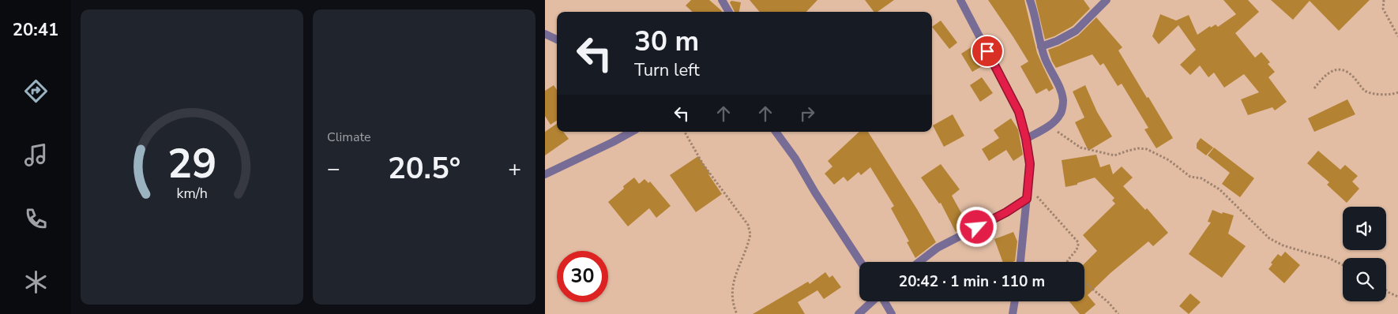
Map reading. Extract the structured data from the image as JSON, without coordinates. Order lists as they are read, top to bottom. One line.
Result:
{"page":{"tabs":"20:41","tile":"Climate","turn":["30 m","Turn left"],"heat":["−","20.5°","+"],"limit":"30","trip":"20:42 · 1 min · 110 m","gauge":["29","km/h"]}}
